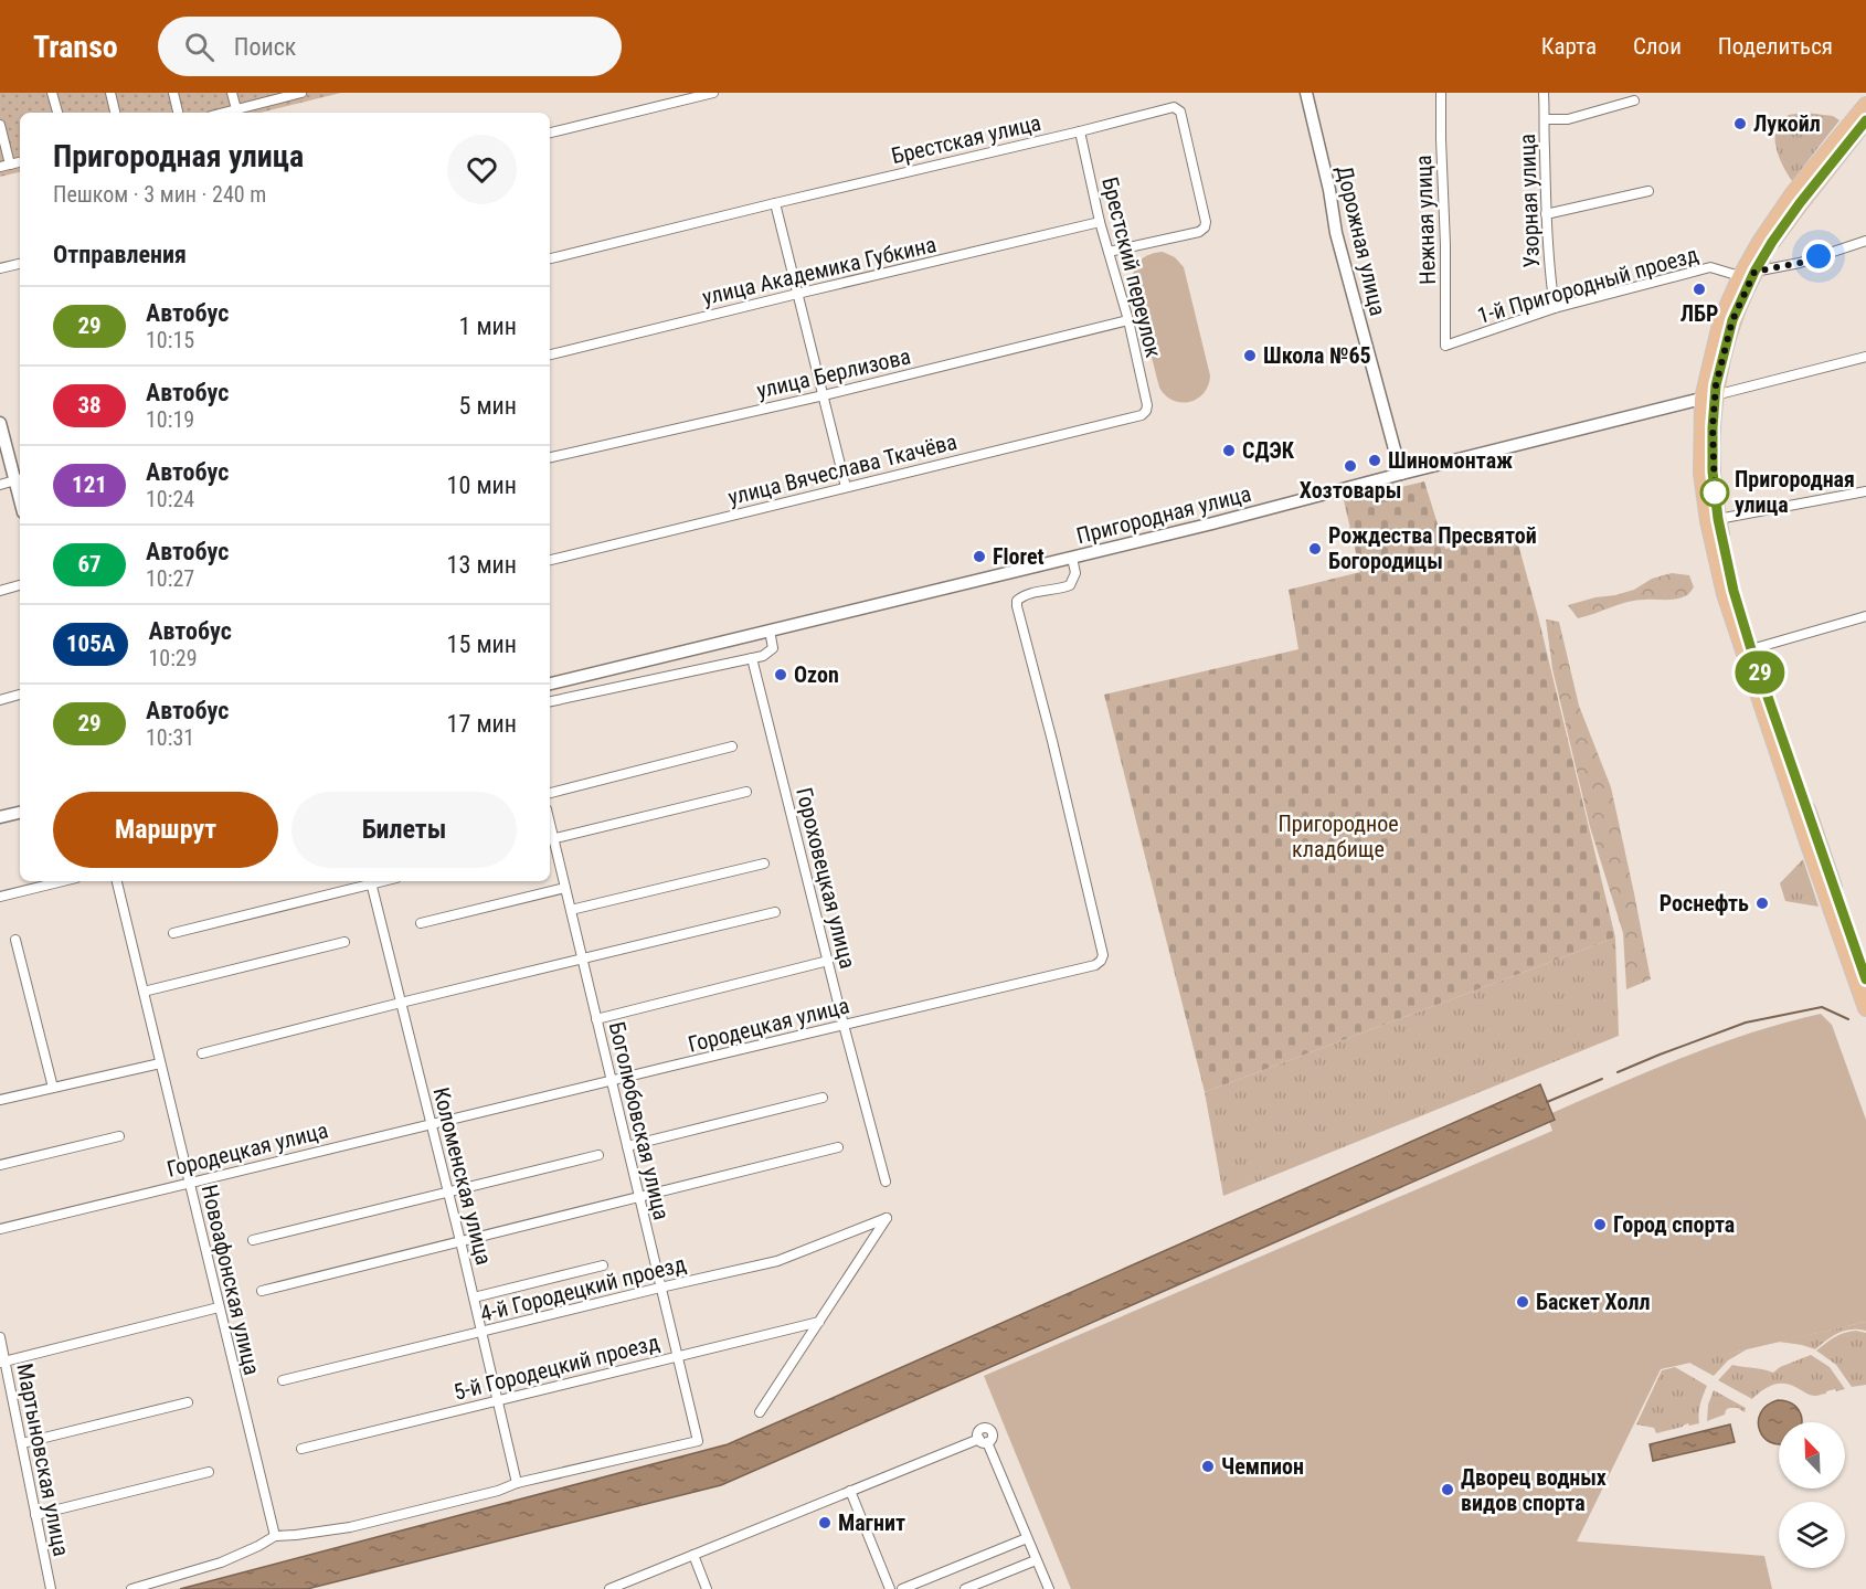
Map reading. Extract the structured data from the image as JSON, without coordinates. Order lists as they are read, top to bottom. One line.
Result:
{"streets":{"street":["Брестская улица","Узорная улица","Нежная улица","Дорожная улица","Брестский переулок","улица Академика Губкина","1-й Пригородный проезд","улица Берлизова","улица Вячеслава Ткачёва","Пригородная улица","Гороховецкая улица","Городецкая улица","Боголюбовская улица","Коломенская улица","Новоафонская улица","4-й Городецкий проезд","5-й Городецкий проезд","Мартыновская улица"]},"crossings":[["Брестская улица","Брестский переулок"],["Узорная улица","1-й Пригородный проезд"],["Нежная улица","1-й Пригородный проезд"],["Дорожная улица","Пригородная улица"],["Брестский переулок","улица Академика Губкина"],["Брестский переулок","улица Берлизова"],["Брестский переулок","улица Вячеслава Ткачёва"],["Пригородная улица","Городецкая улица"],["Гороховецкая улица","Городецкая улица"],["Городецкая улица","Боголюбовская улица"],["Городецкая улица","Коломенская улица"],["Городецкая улица","Новоафонская улица"],["Боголюбовская улица","Коломенская улица"],["Боголюбовская улица","4-й Городецкий проезд"],["Боголюбовская улица","5-й Городецкий проезд"],["Коломенская улица","4-й Городецкий проезд"],["Коломенская улица","5-й Городецкий проезд"],["4-й Городецкий проезд","5-й Городецкий проезд"]],"parks":["Пригородное кладбище"],"places":["Лукойл","ЛБР","Школа №65","СДЭК","Шиномонтаж","Хозтовары","Пригородная улица","Рождества Пресвятой Богородицы","Floret","Ozon","Роснефть","Город спорта","Баскет Холл","Чемпион","Дворец водных видов спорта","Магнит"],"lines":["bus line 29"],"north":"top left","page":{"header":"Transo","search":"Поиск","nav":["Карта","Слои","Поделиться"],"on_map":"29","heading":[["Пригородная улица","Пешком · 3 мин · 240 m"],"Отправления"],"list":[{"mark":"29","name":"Автобус","note":"10:15","value":"1 мин"},{"mark":"38","name":"Автобус","note":"10:19","value":"5 мин"},{"mark":"121","name":"Автобус","note":"10:24","value":"10 мин"},{"mark":"67","name":"Автобус","note":"10:27","value":"13 мин"},{"mark":"105А","name":"Автобус","note":"10:29","value":"15 мин"},{"mark":"29","name":"Автобус","note":"10:31","value":"17 мин"}],"buttons":["Маршрут","Билеты"]}}
